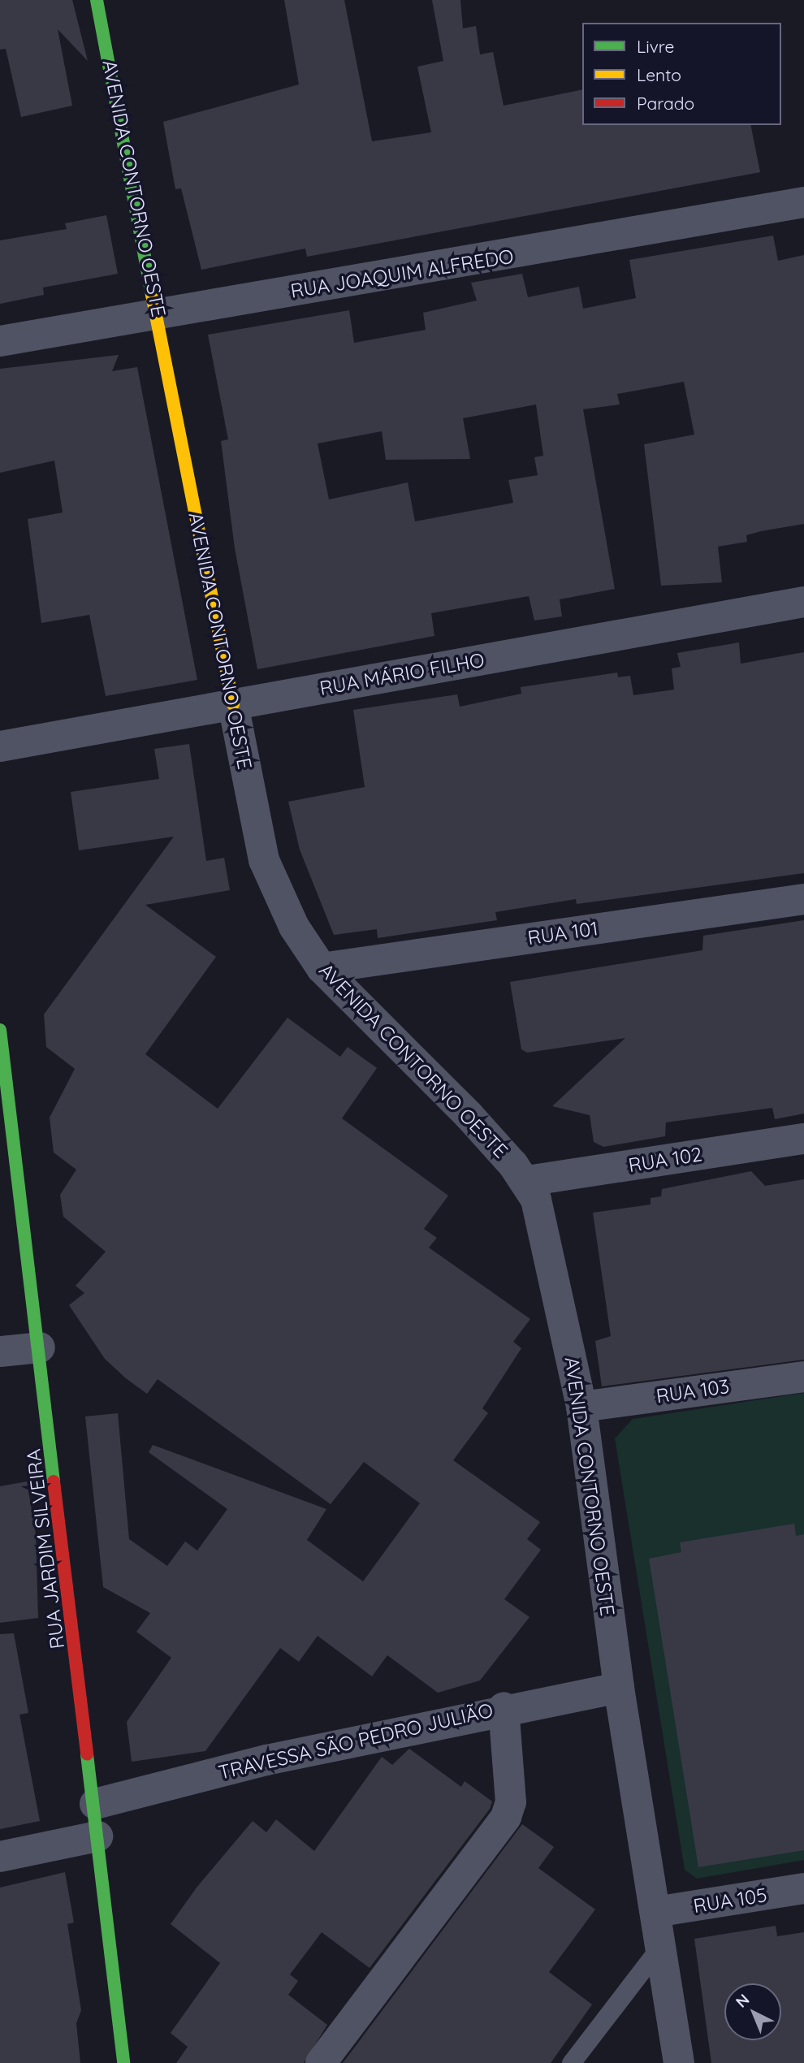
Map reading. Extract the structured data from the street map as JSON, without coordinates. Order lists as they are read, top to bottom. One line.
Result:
{"streets":{"street":["AVENIDA CONTORNO OESTE","RUA JOAQUIM ALFREDO","RUA MÁRIO FILHO","RUA 101","RUA 102","RUA 103","RUA JARDIM SILVEIRA","TRAVESSA SÃO PEDRO JULIÃO","RUA 105"]},"crossings":[["AVENIDA CONTORNO OESTE","RUA JOAQUIM ALFREDO"],["AVENIDA CONTORNO OESTE","RUA MÁRIO FILHO"],["AVENIDA CONTORNO OESTE","RUA 101"],["AVENIDA CONTORNO OESTE","RUA 102"],["AVENIDA CONTORNO OESTE","RUA 103"],["AVENIDA CONTORNO OESTE","TRAVESSA SÃO PEDRO JULIÃO"],["AVENIDA CONTORNO OESTE","RUA 105"],["RUA JARDIM SILVEIRA","TRAVESSA SÃO PEDRO JULIÃO"]],"legend":["Livre","Lento","Parado"],"north":"top left"}
